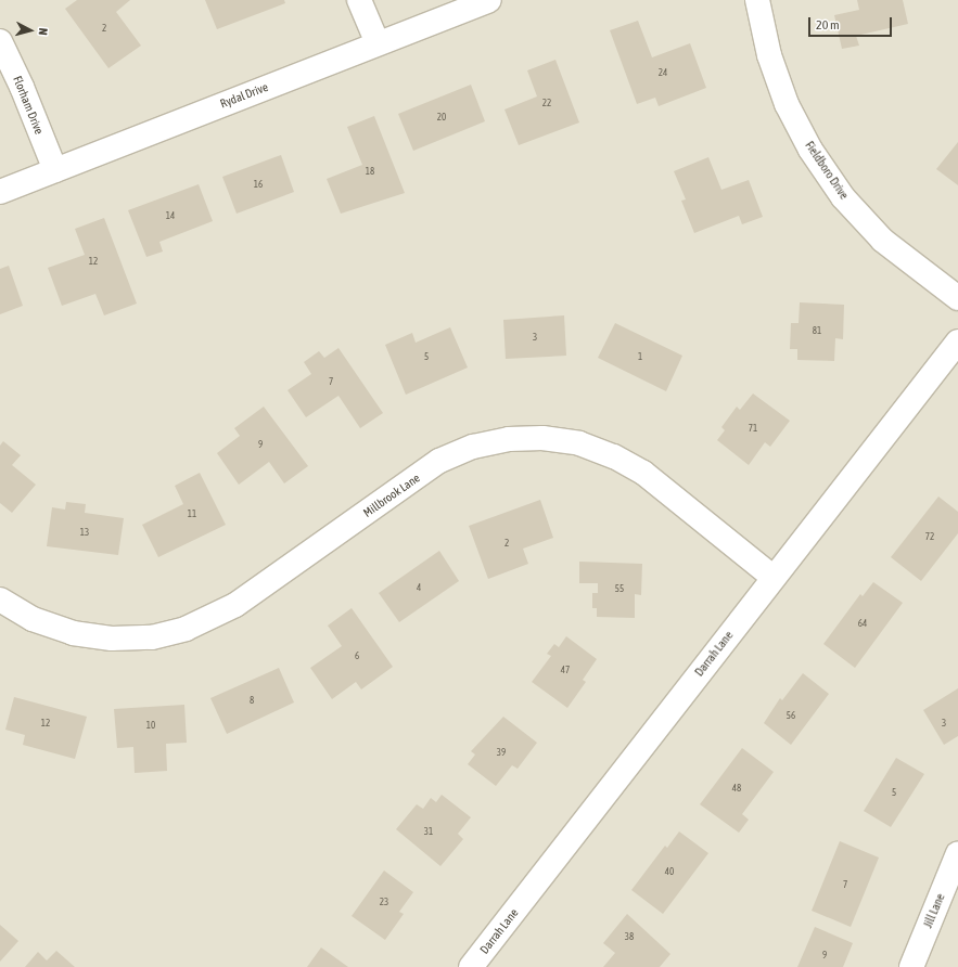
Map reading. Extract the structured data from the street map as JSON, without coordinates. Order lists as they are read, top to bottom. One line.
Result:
{"streets":{"street":["Rydal Drive","Florham Drive","Fieldboro Drive","Millbrook Lane","Darrah Lane","Jill Lane"]},"crossings":[["Rydal Drive","Florham Drive"],["Millbrook Lane","Darrah Lane"]],"house_numbers":["2","24","22","20","18","16","14","12","81","3","5","1","7","71","9","11","13","72","2","4","55","64","6","47","8","56","12","3","10","39","48","5","31","40","7","23","38","9"],"scale_bar":"20 m","north":"right"}
